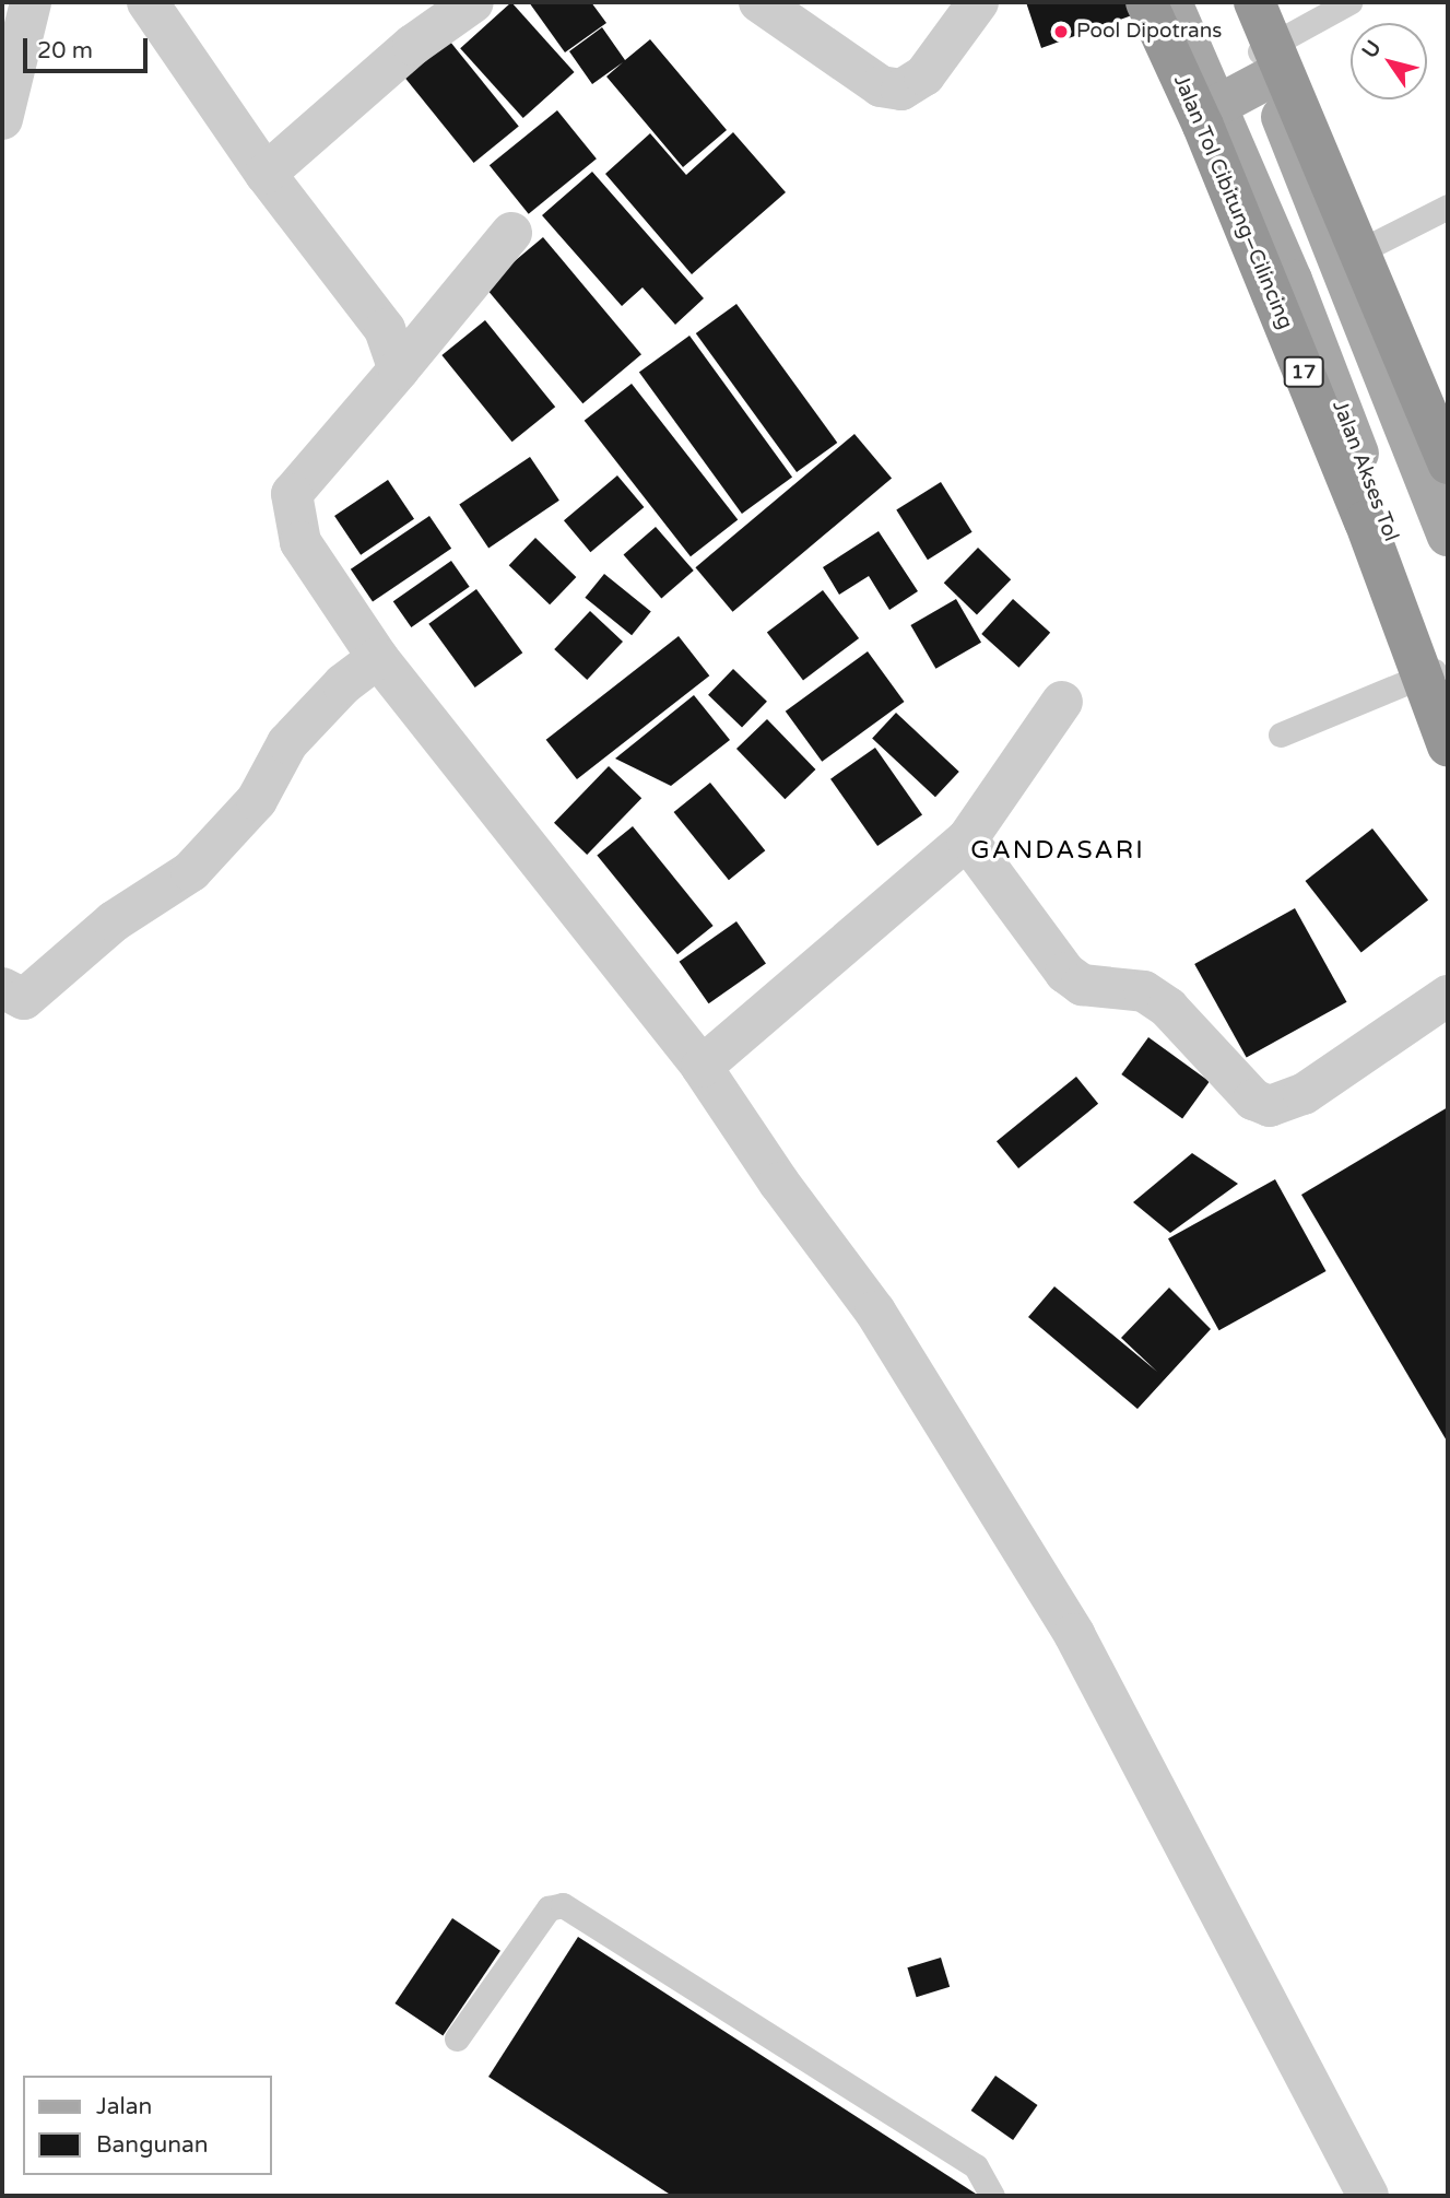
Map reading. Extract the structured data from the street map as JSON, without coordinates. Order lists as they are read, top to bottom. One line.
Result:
{"streets":{"highway":["Jalan Tol Cibitung–Cilincing","17"],"main road":["Jalan Akses Tol"]},"districts":["GANDASARI"],"places":["Pool Dipotrans"],"legend":["Jalan","Bangunan"],"scale_bar":"20 m","north":"top left"}
